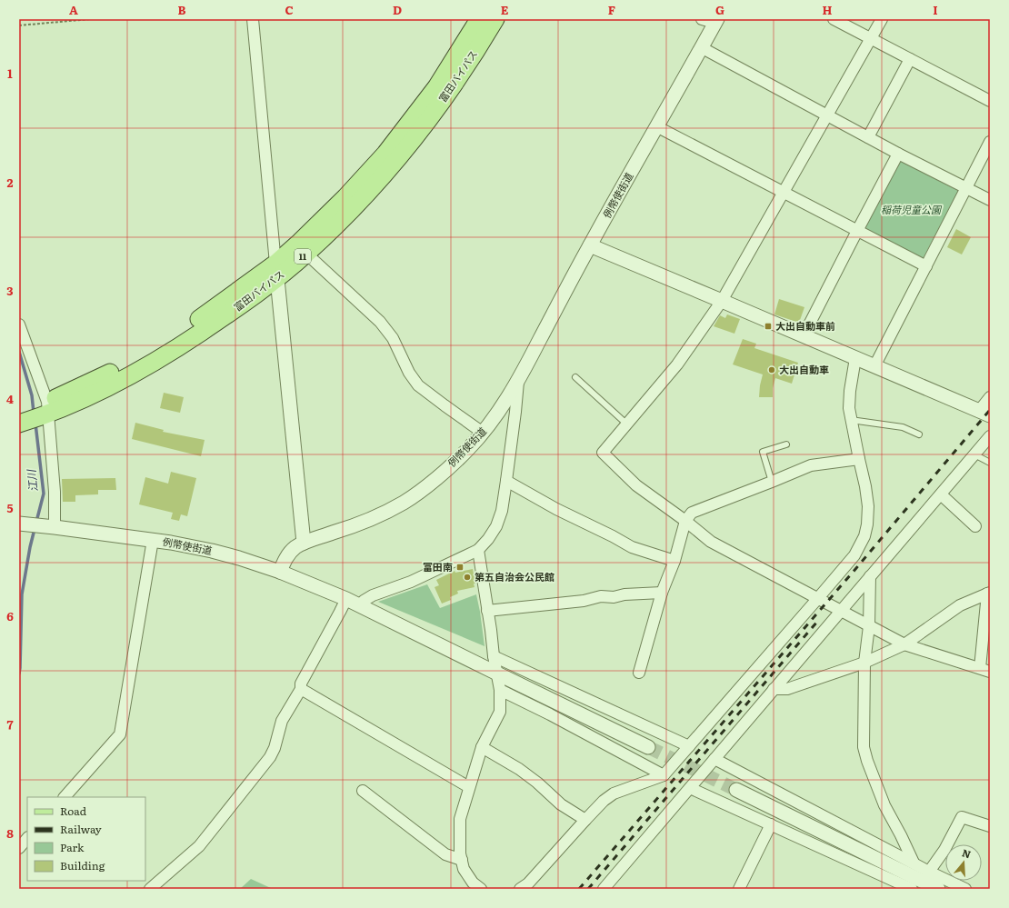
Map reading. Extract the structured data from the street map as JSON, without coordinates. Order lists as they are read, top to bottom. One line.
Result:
{"streets":{"main road":["富田バイパス","11"],"street":["例幣使街道"]},"water":["江川"],"parks":["稲荷児童公園"],"places":{"transit":["大出自動車前","富田南"],"other":["大出自動車","第五自治会公民館"]},"legend":["Road","Railway","Park","Building"],"north":"top","grid":{"columns":["A","B","C","D","E","F","G","H","I"],"rows":["1","2","3","4","5","6","7","8"]}}
